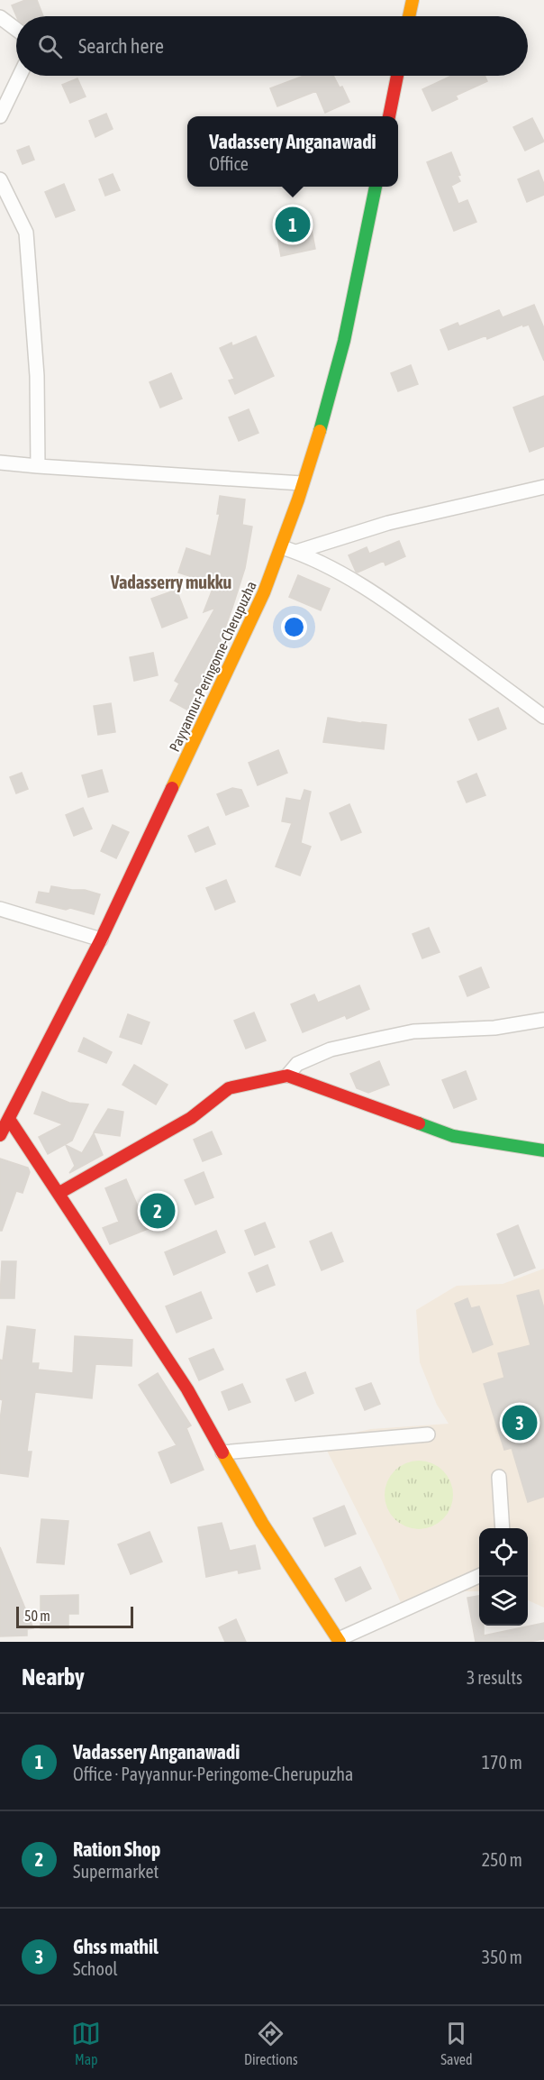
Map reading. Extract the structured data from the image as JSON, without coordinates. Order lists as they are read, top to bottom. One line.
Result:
{"streets":{"street":["Payyannur-Peringome-Cherupuzha"]},"districts":["Vadasserry mukku"],"scale_bar":"50 m","page":{"search":"Search here","popup":["Vadassery Anganawadi","Office"],"pins":["1","2","3"],"scale":"50 m","heading":["Nearby","3 results"],"list":[{"mark":"1","name":"Vadassery Anganawadi","note":"Office · Payyannur-Peringome-Cherupuzha","value":"170 m"},{"mark":"2","name":"Ration Shop","note":"Supermarket","value":"250 m"},{"mark":"3","name":"Ghss mathil","note":"School","value":"350 m"}],"nav":["Map","Directions","Saved"]}}
